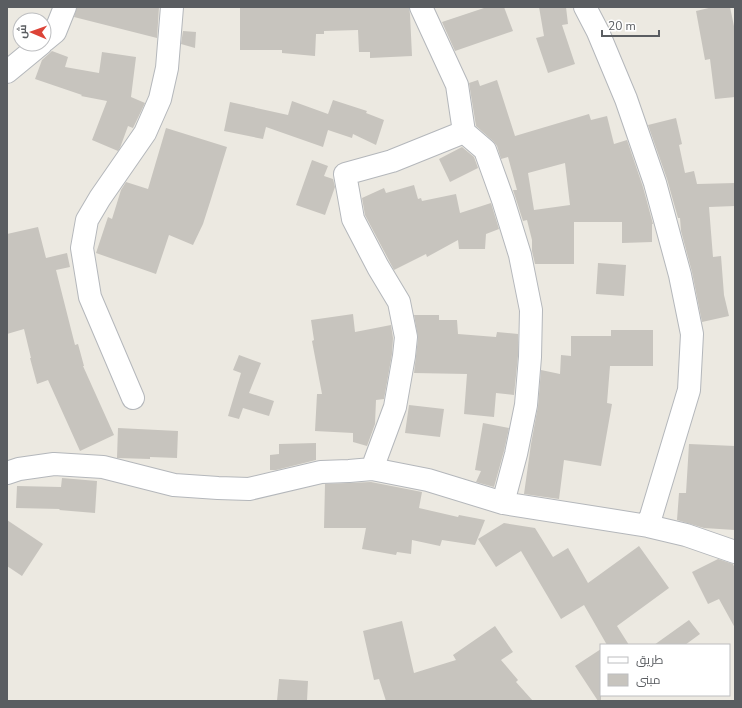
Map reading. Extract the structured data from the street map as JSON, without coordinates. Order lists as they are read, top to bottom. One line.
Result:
{"legend":["طريق","مبنى"],"scale_bar":"20 m","north":"left"}
